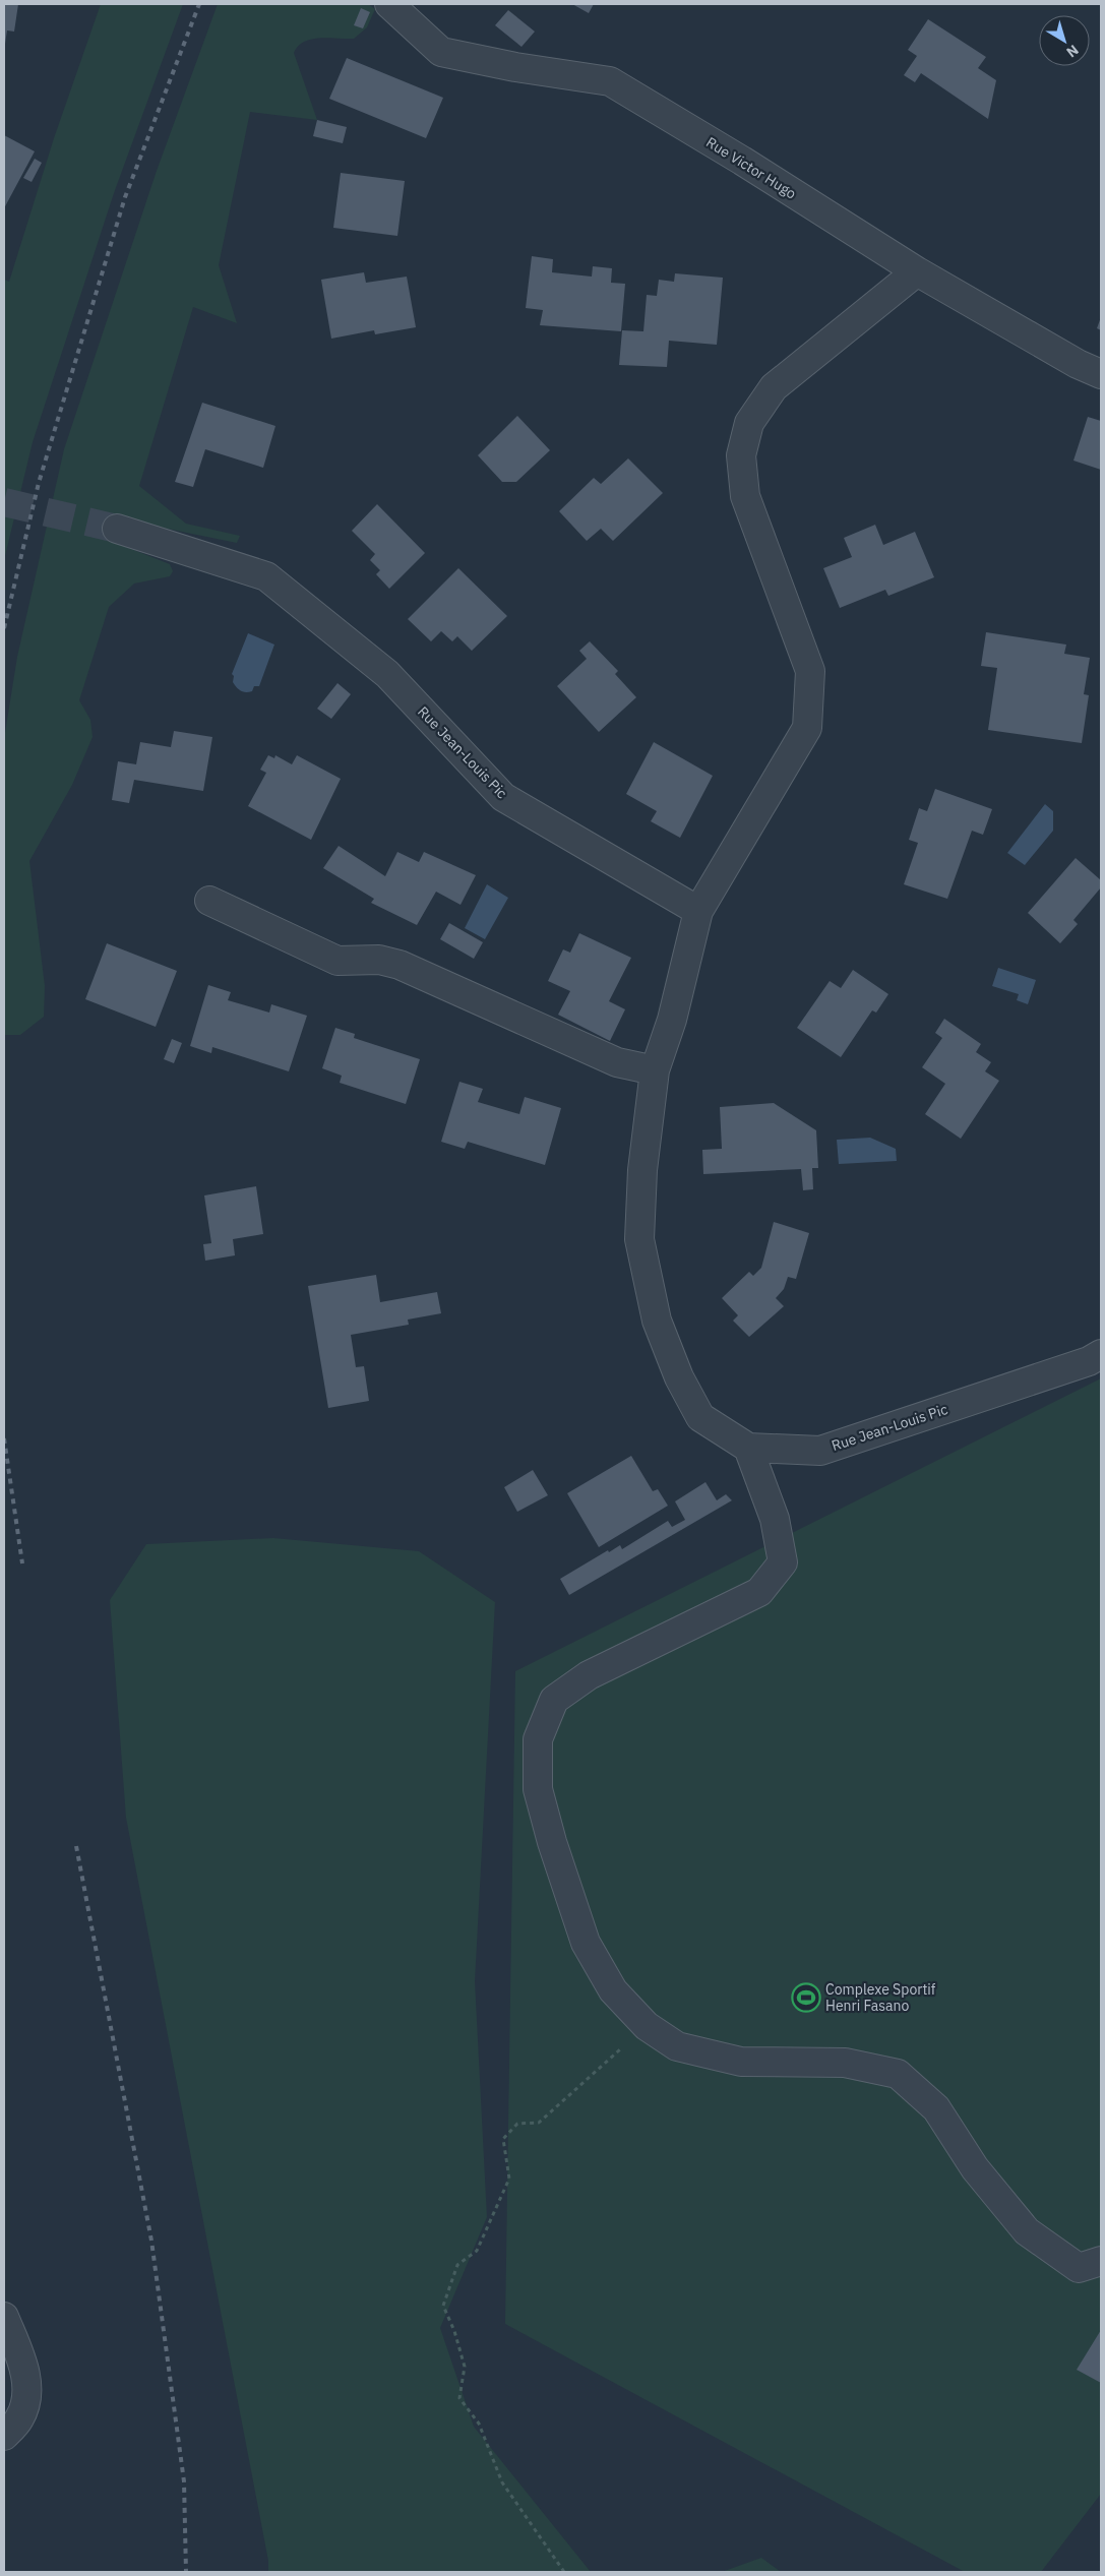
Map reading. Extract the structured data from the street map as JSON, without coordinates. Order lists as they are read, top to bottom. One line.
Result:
{"streets":{"street":["Rue Victor Hugo","Rue Jean-Louis Pic"]},"places":{"sports":["Complexe Sportif Henri Fasano"]},"north":"bottom right"}
